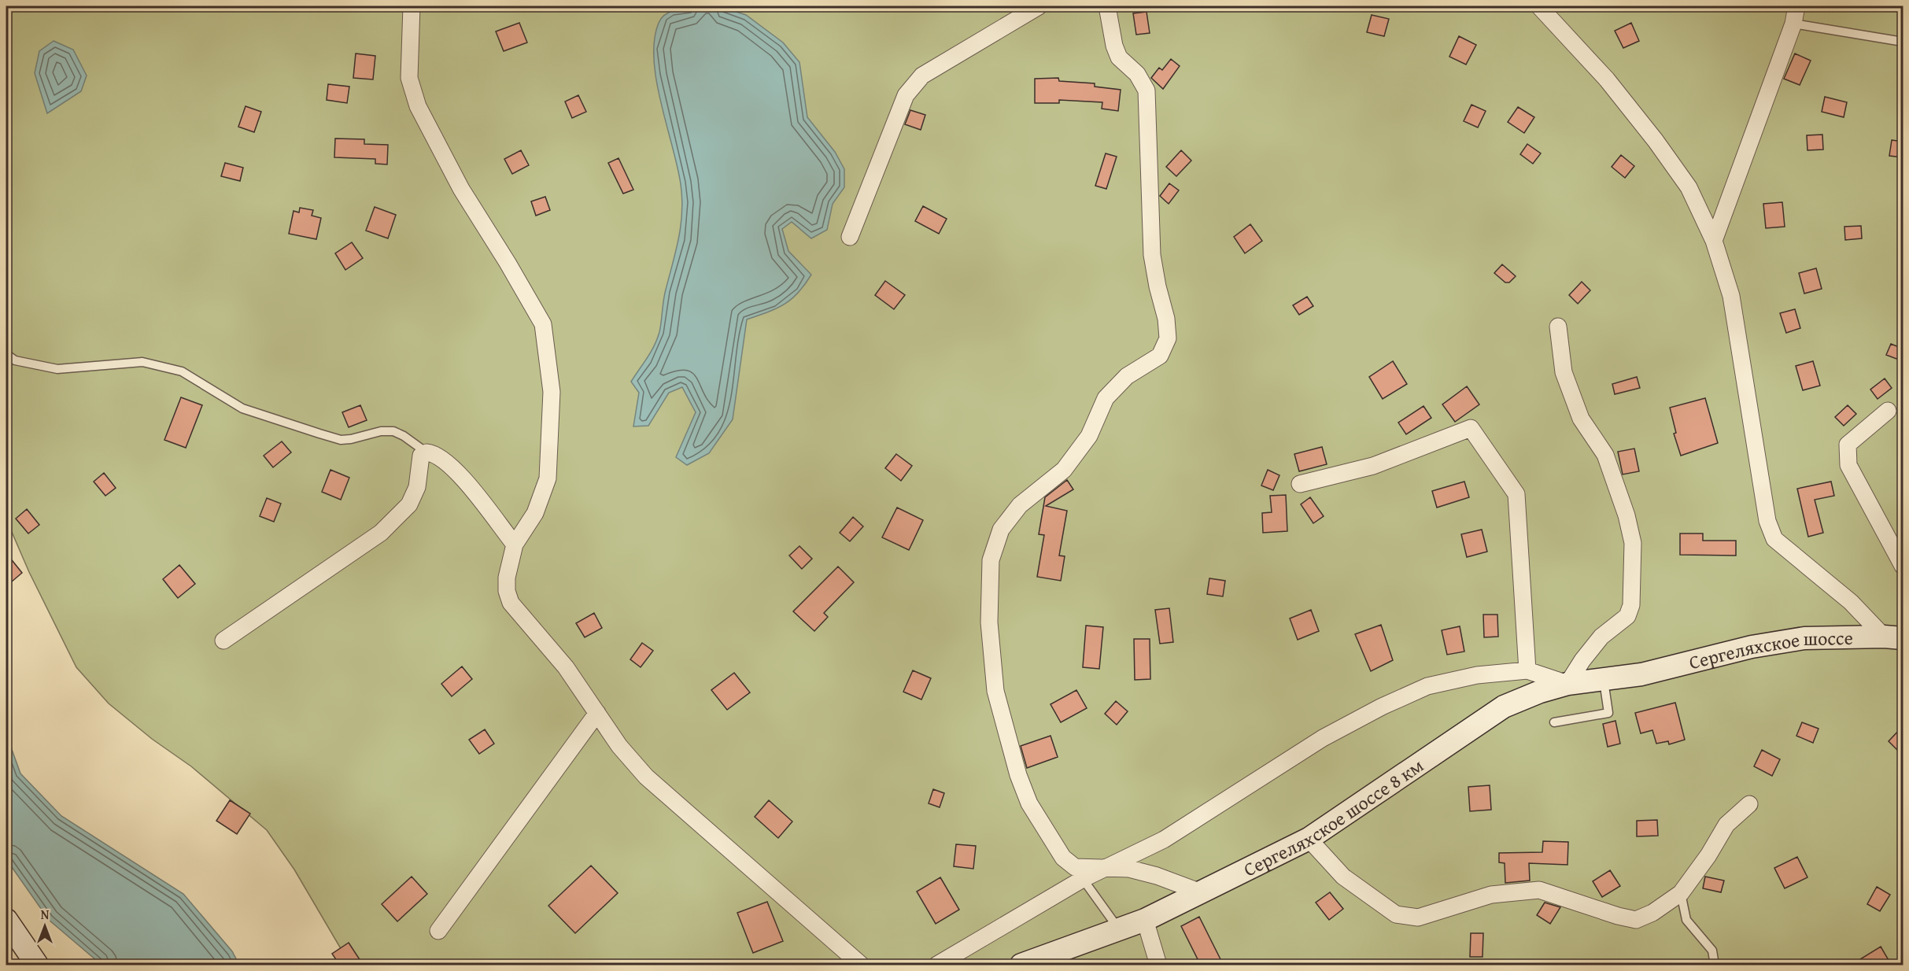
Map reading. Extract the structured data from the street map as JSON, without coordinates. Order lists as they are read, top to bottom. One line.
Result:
{"streets":{"main road":["Сергеляхское шоссе","Сергеляхское шоссе 8 км"]},"crossings":[["Сергеляхское шоссе","Сергеляхское шоссе 8 км"]],"north":"top"}
